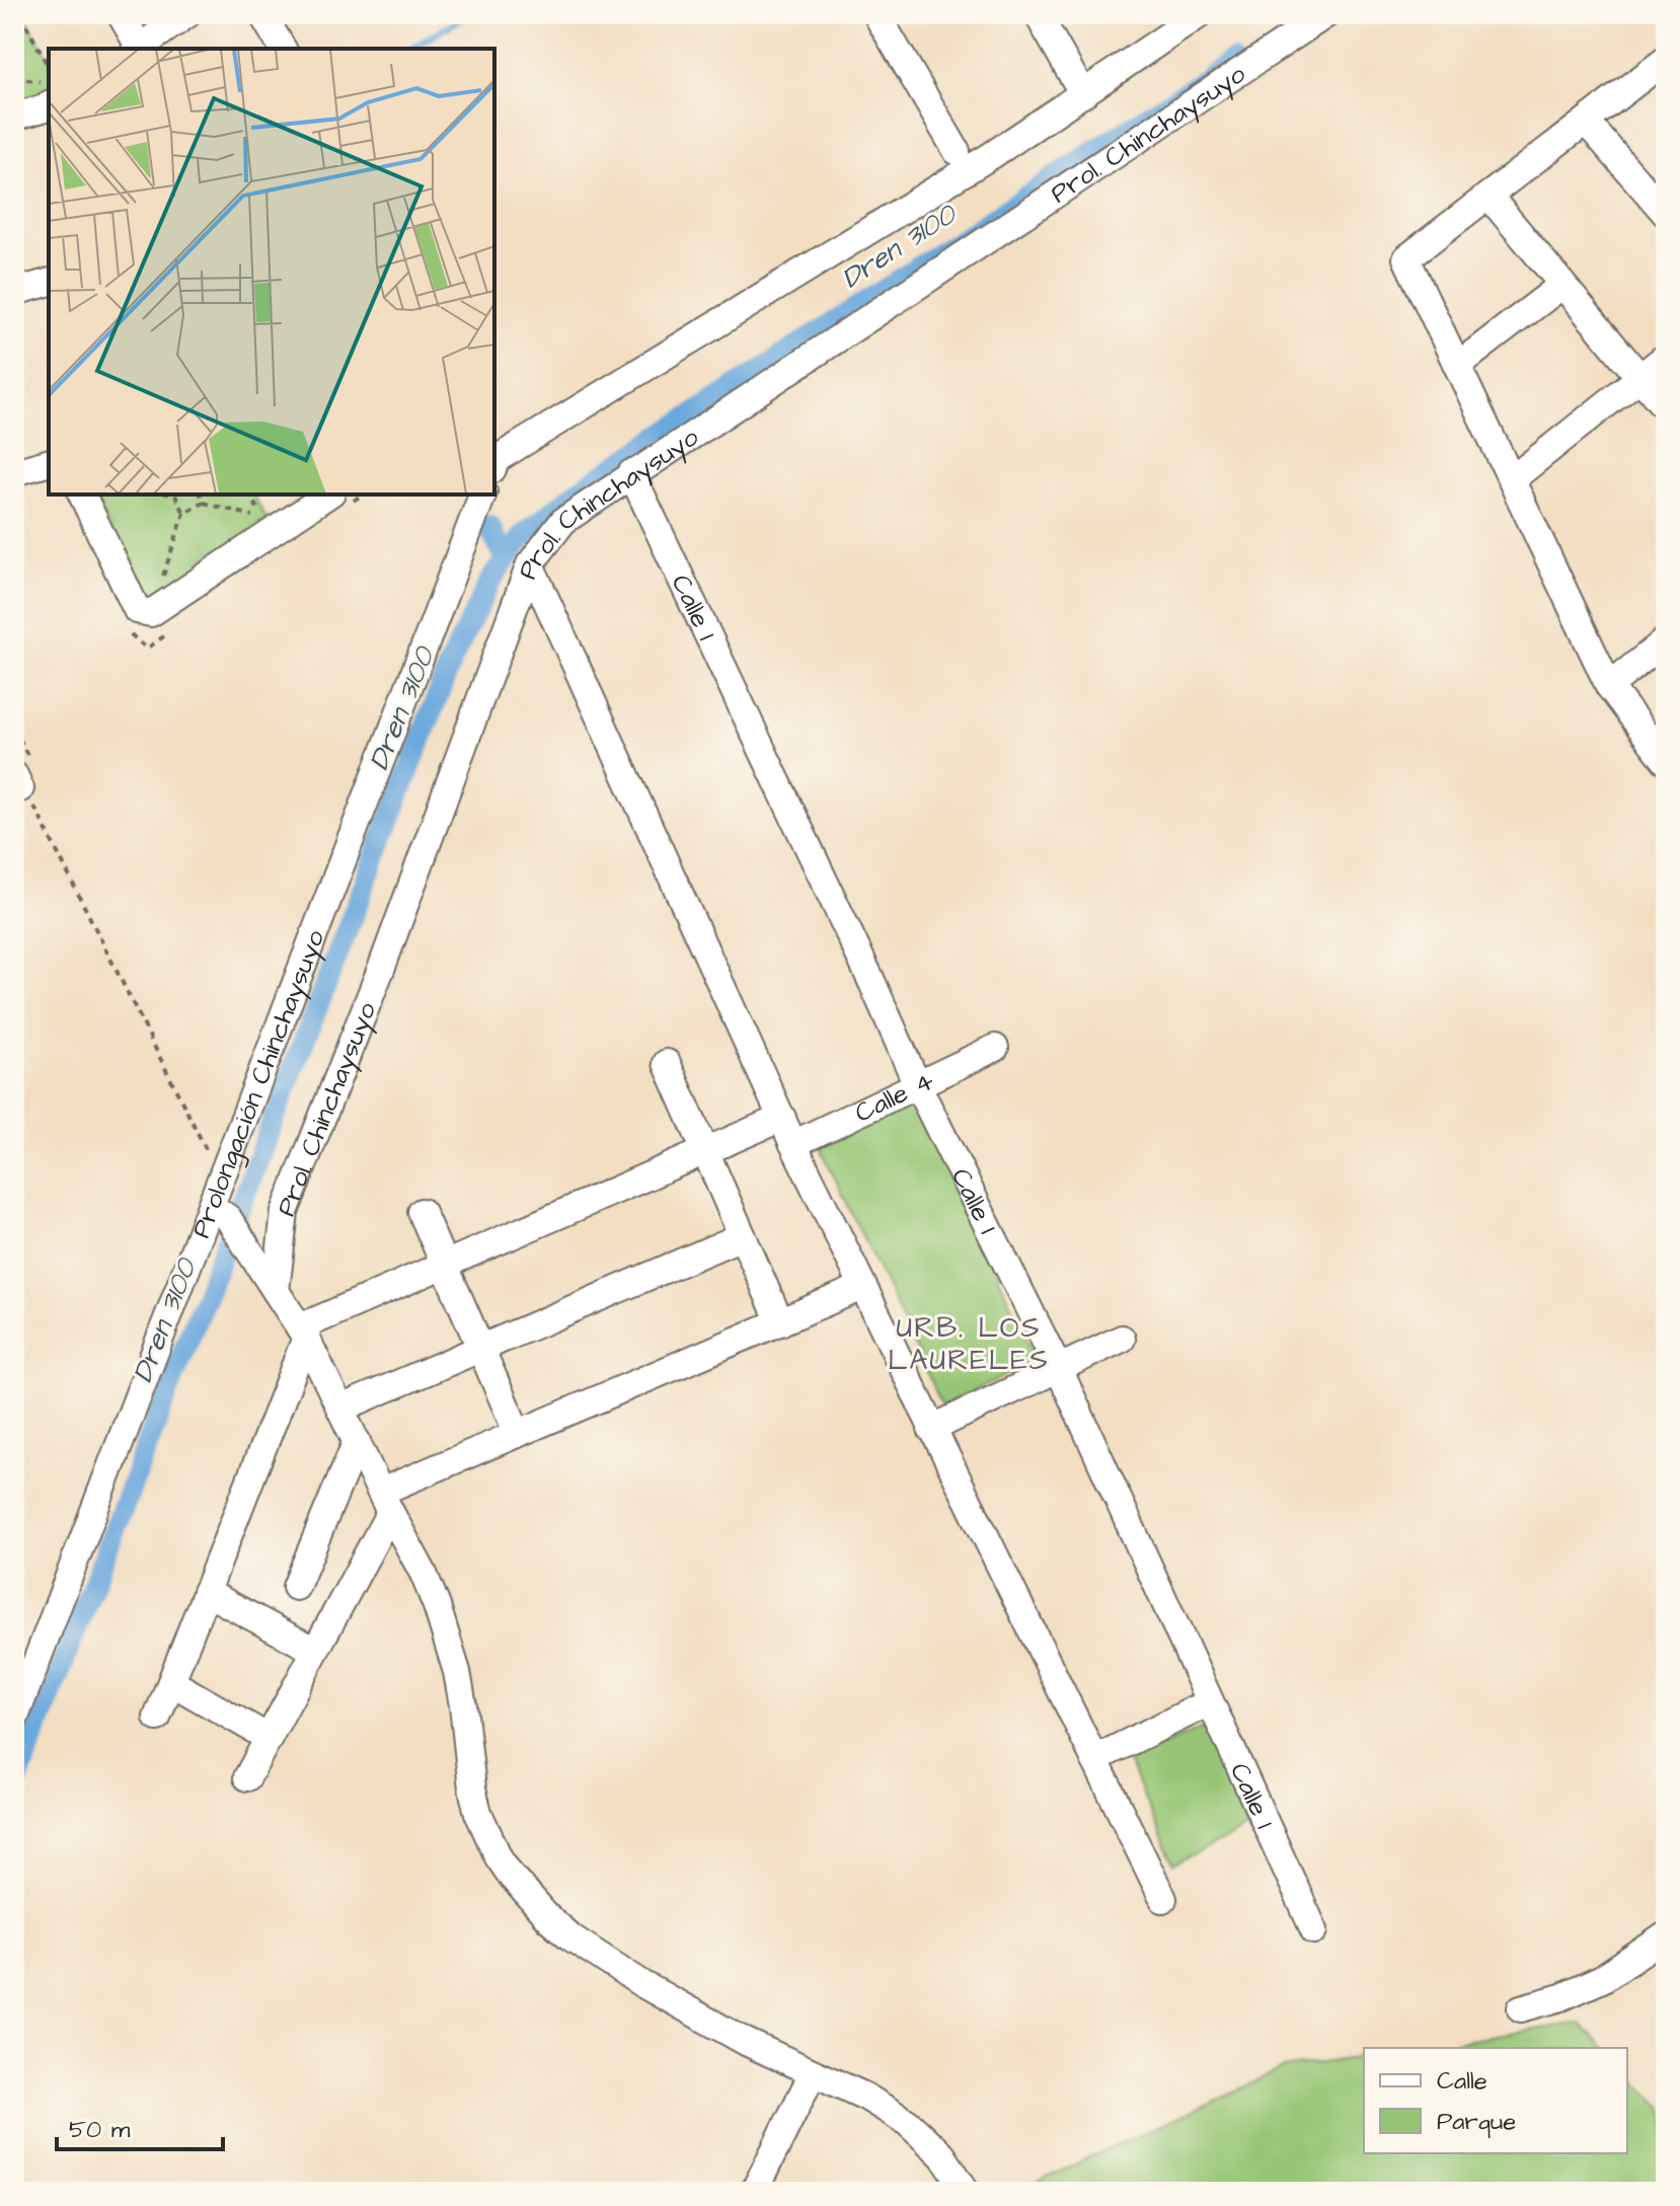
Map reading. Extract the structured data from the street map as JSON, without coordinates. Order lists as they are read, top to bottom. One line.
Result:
{"streets":{"street":["Prol. Chinchaysuyo","Calle 1","Prolongación Chinchaysuyo","Calle 4"]},"crossings":[["Prol. Chinchaysuyo","Calle 1"],["Calle 1","Calle 4"]],"districts":["URB. LOS LAURELES"],"water":["Dren 3100"],"legend":["Calle","Parque"],"scale_bar":"50 m"}
